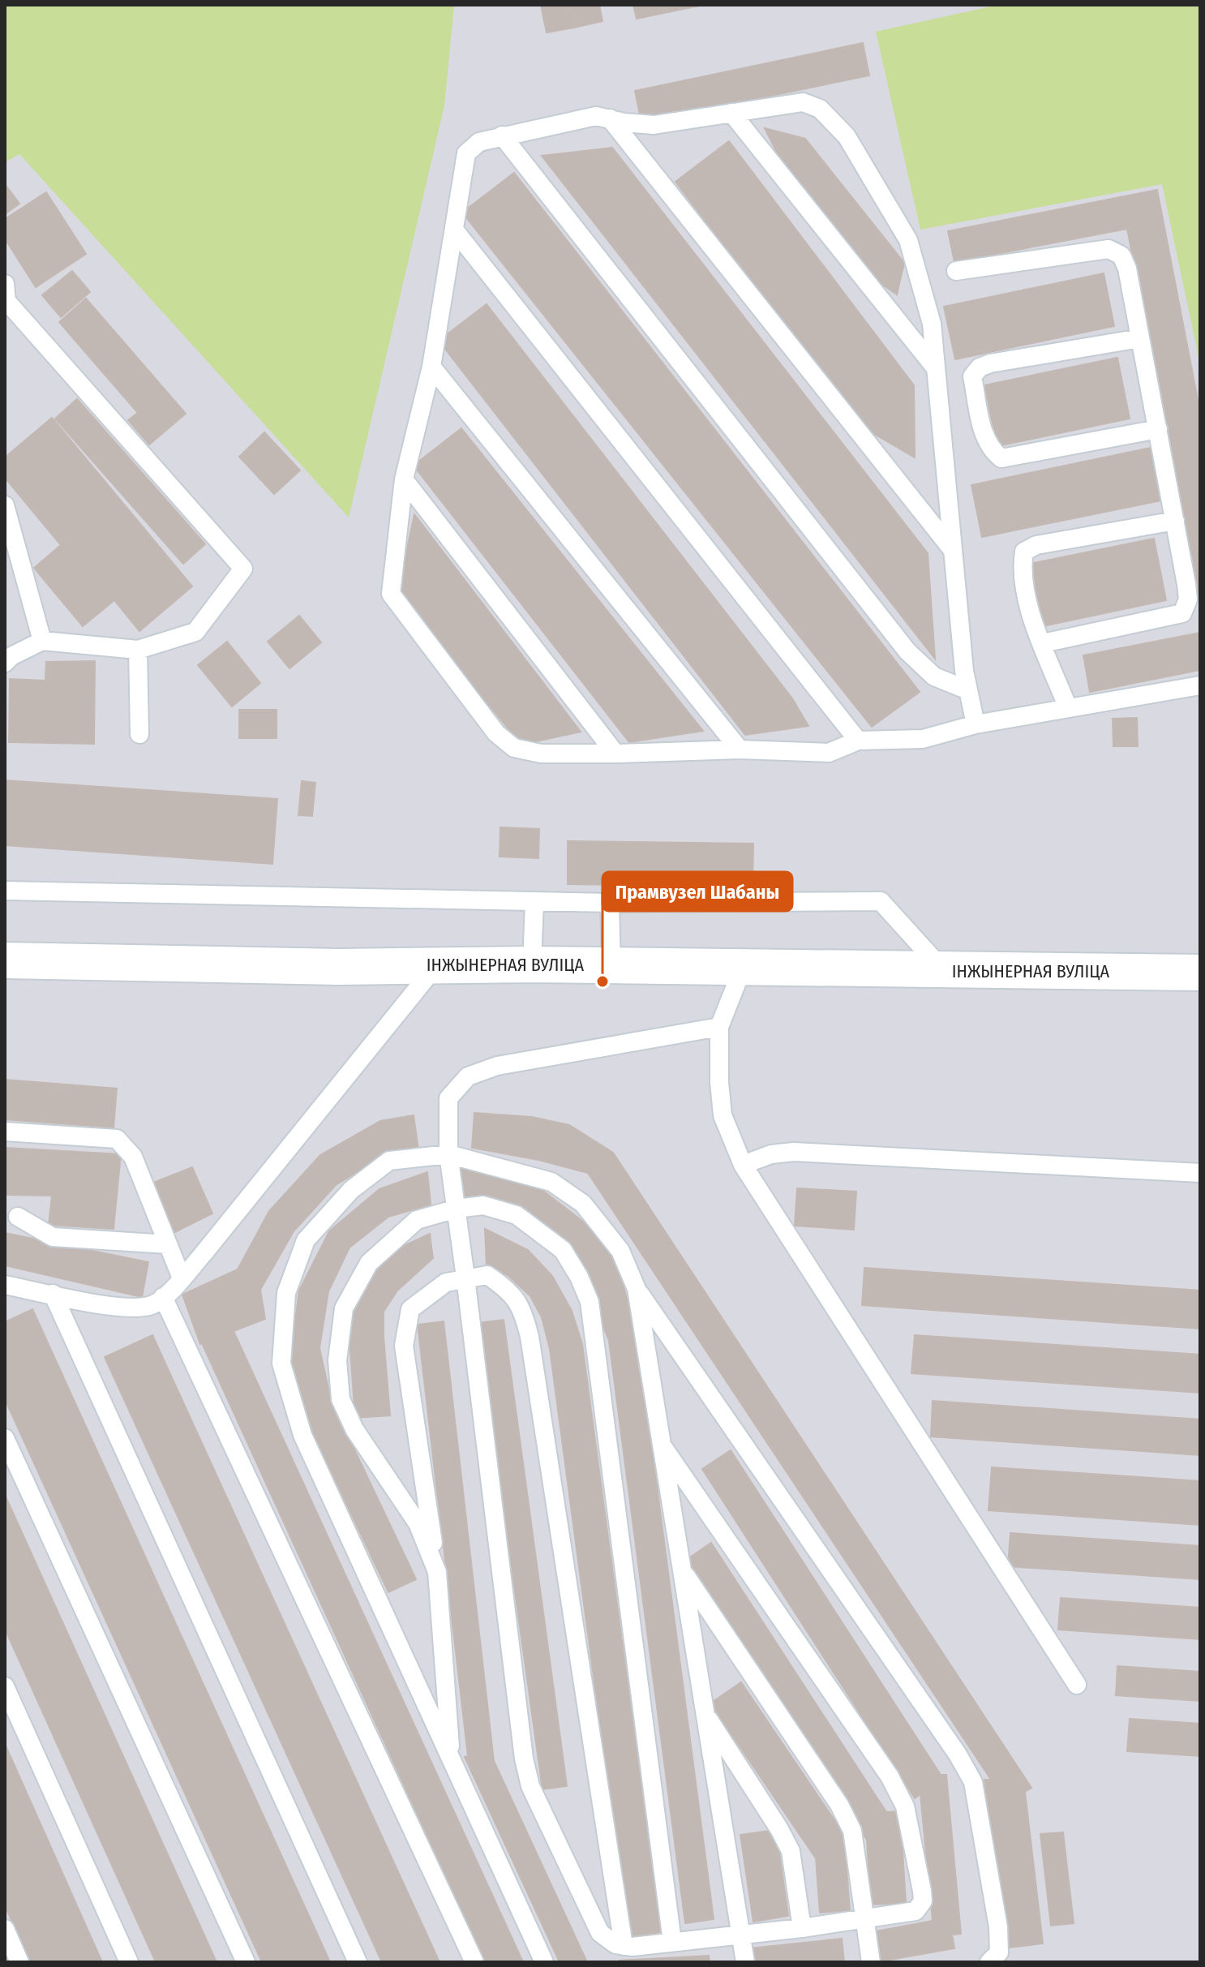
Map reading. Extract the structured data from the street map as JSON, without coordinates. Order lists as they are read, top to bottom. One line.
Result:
{"streets":{"street":["ІНЖЫНЕРНАЯ ВУЛІЦА"]},"places":["Прамвузел Шабаны"]}
